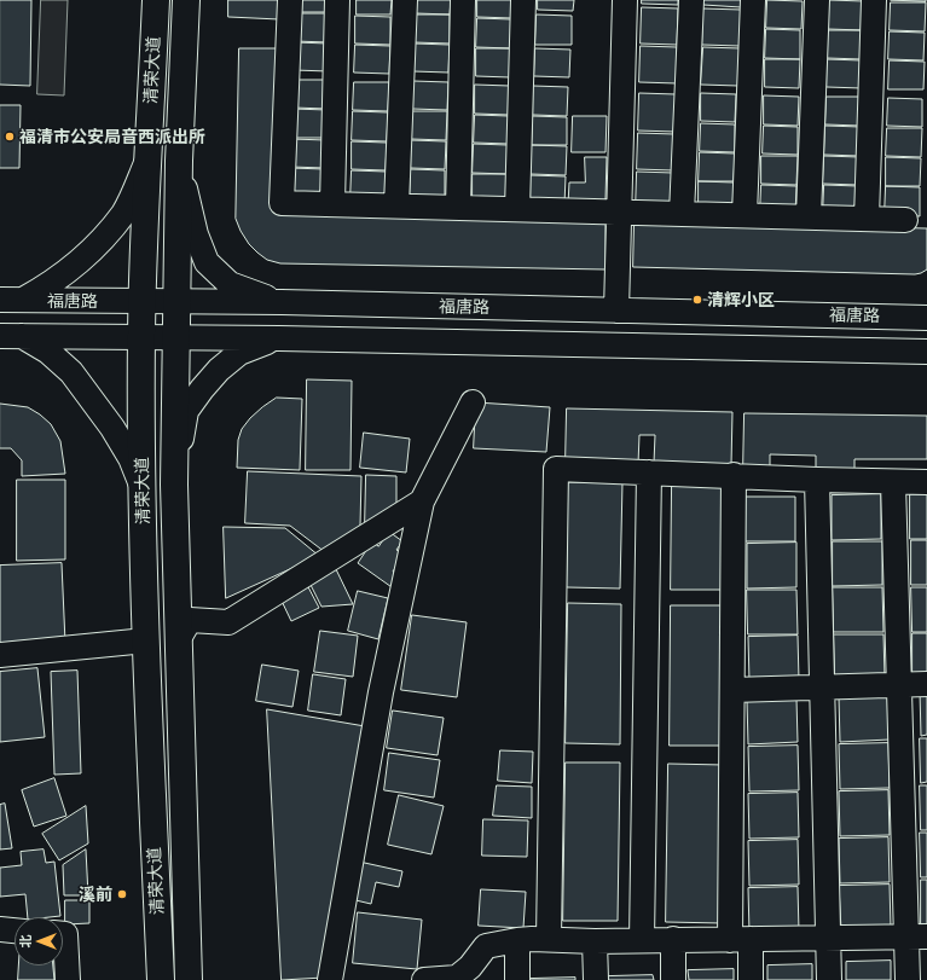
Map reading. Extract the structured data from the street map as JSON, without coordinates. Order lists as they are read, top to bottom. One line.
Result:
{"streets":{"main road":["清荣大道"],"street":["福唐路"]},"crossings":[["清荣大道","福唐路"]],"places":["福清市公安局音西派出所","清辉小区","溪前"],"north":"left"}
